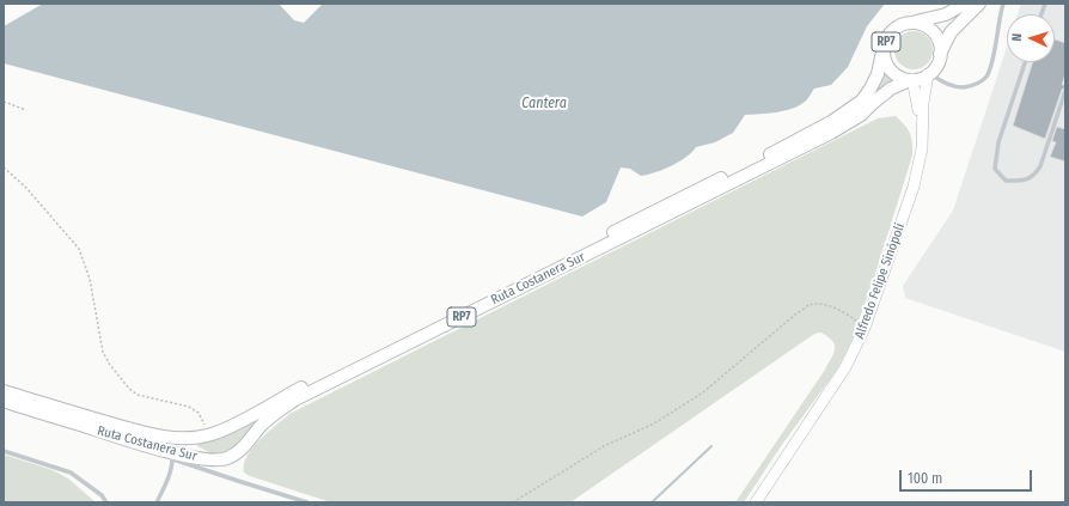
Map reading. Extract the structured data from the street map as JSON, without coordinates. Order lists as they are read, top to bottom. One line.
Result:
{"streets":{"main road":["RP7","Ruta Costanera Sur"],"street":["Alfredo Felipe Sinópoli"]},"crossings":[["RP7","Ruta Costanera Sur"]],"water":["Cantera"],"scale_bar":"100 m","north":"left"}
